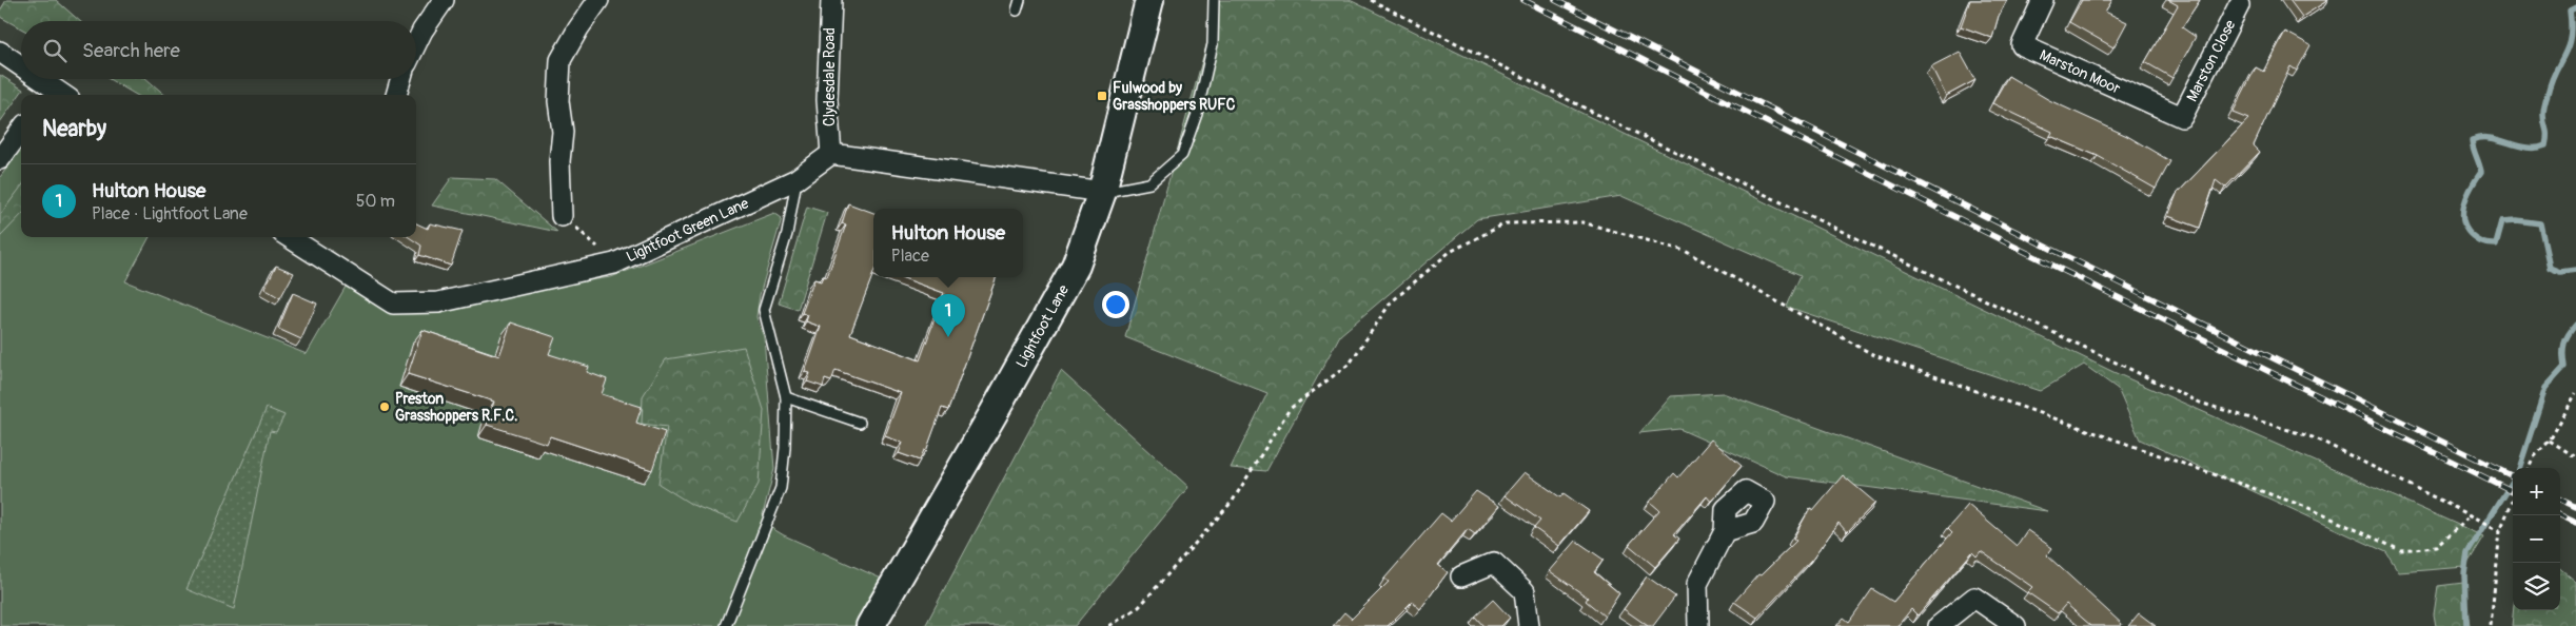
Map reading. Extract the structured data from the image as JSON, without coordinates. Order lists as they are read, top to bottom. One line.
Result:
{"streets":{"main road":["Lightfoot Lane"],"street":["Marston Close","Marston Moor","Clydesdale Road","Lightfoot Green Lane"]},"crossings":[["Marston Close","Marston Moor"],["Clydesdale Road","Lightfoot Green Lane"]],"places":{"transit":["Fulwood by Grasshoppers RUFC"],"other":["Preston Grasshoppers R.F.C."]},"page":{"search":"Search here","heading":"Nearby","list":[{"mark":"1","name":"Hulton House","note":"Place · Lightfoot Lane","value":"50 m"}],"popup":["Hulton House","Place"],"pins":"1","map_buttons":["+","−"]}}
